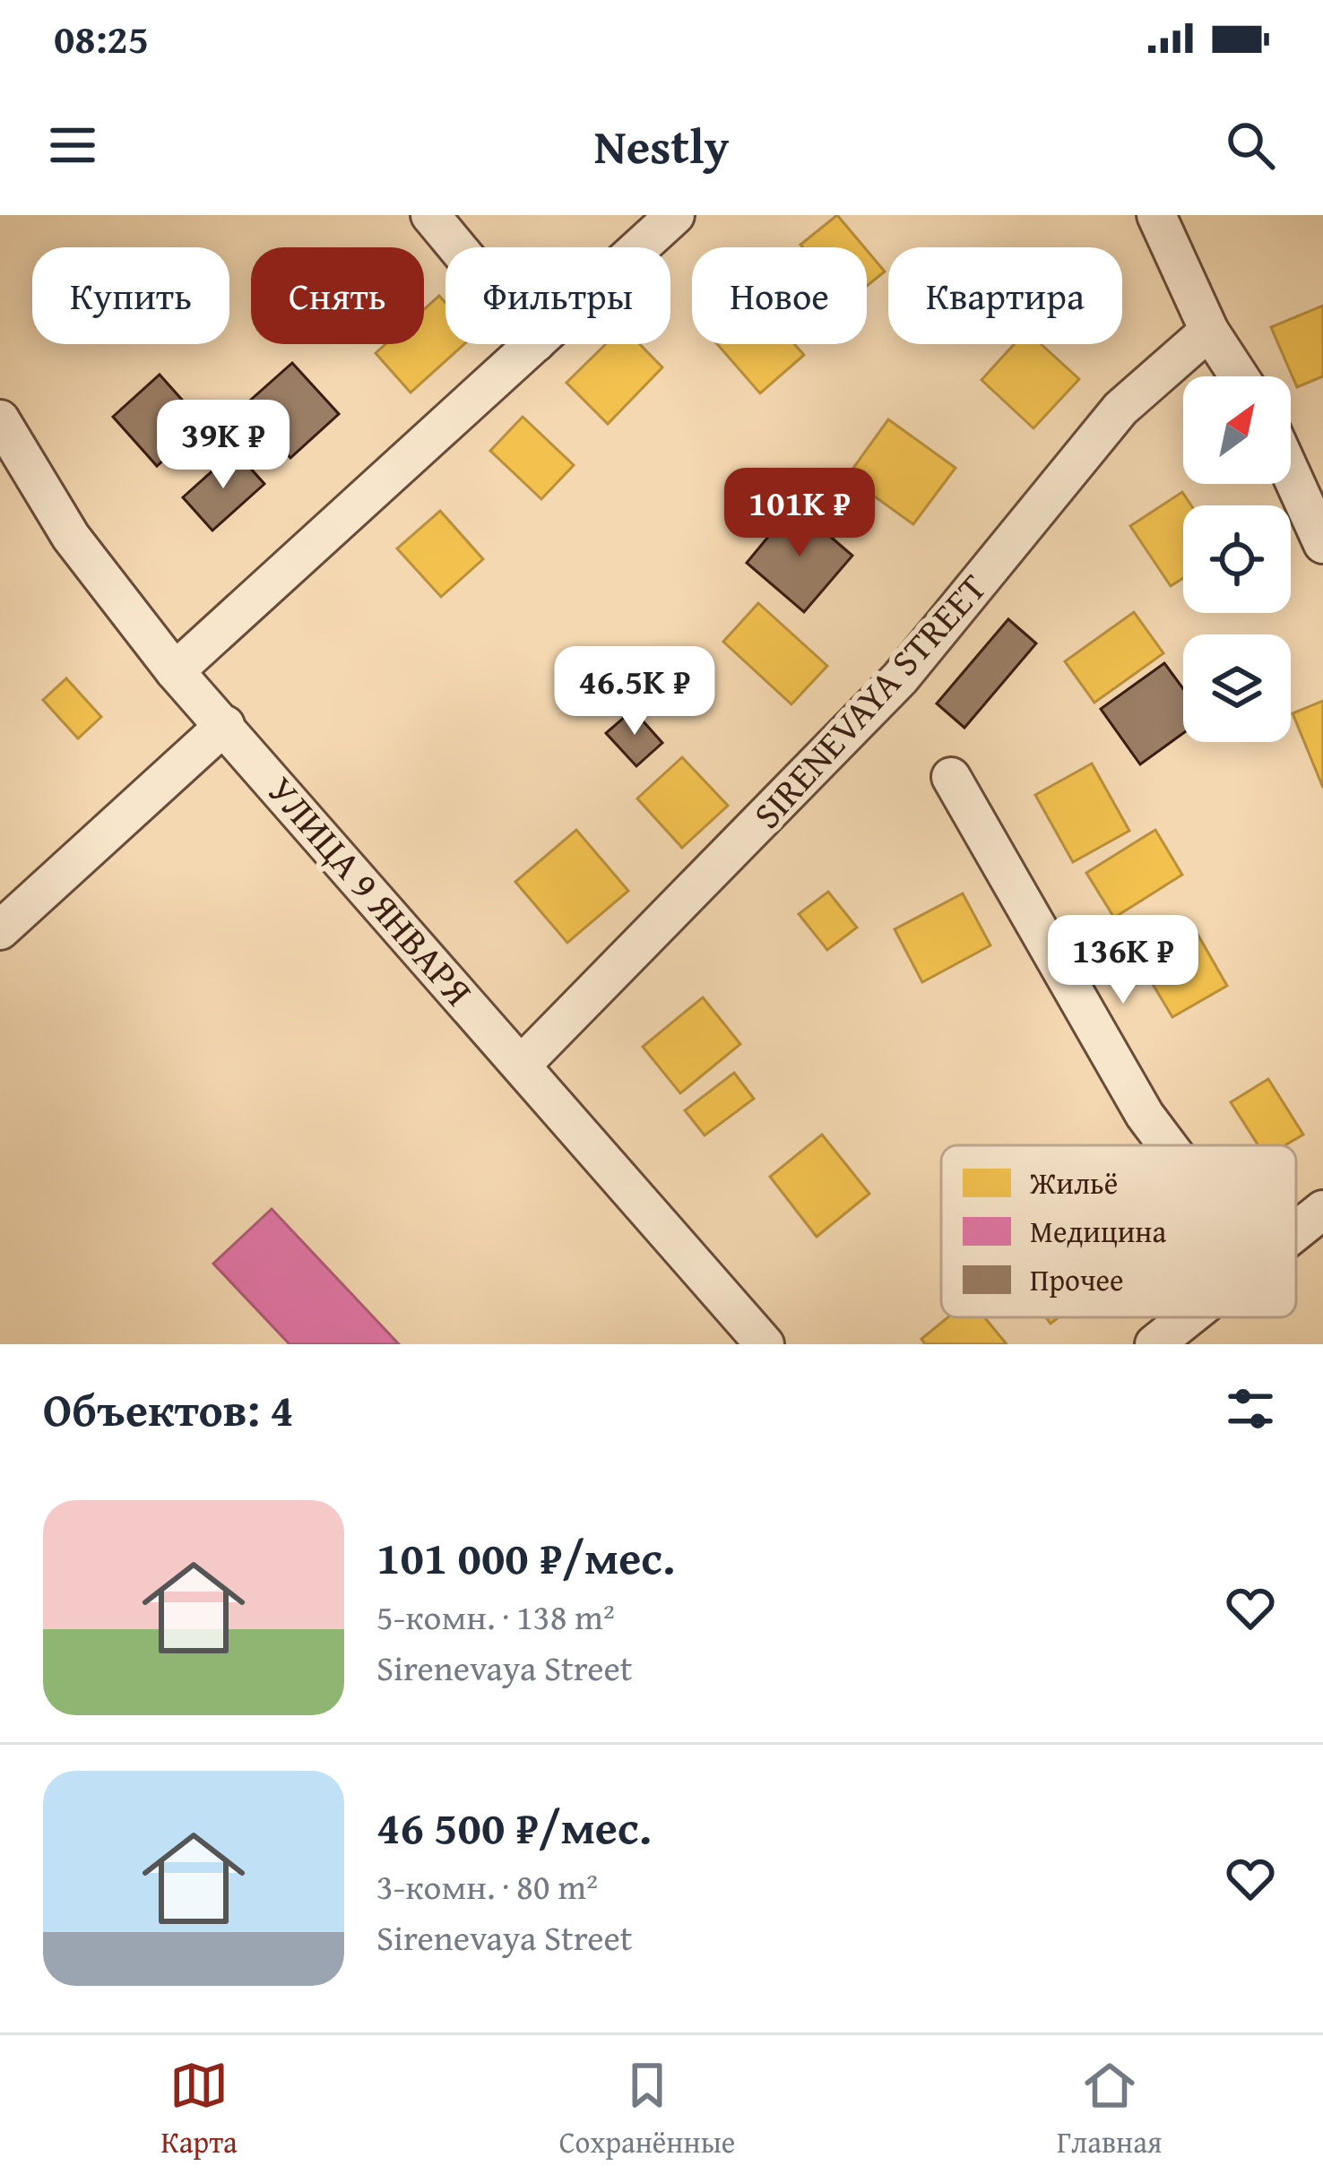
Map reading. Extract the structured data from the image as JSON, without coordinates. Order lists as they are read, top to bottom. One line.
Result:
{"streets":{"street":["SIRENEVAYA STREET","УЛИЦА 9 ЯНВАРЯ"]},"crossings":[["SIRENEVAYA STREET","УЛИЦА 9 ЯНВАРЯ"]],"legend":["Жильё","Медицина","Прочее"],"north":"top right","page":{"status":"08:25","header":"Nestly","chip":["Купить","Снять","Фильтры","Новое","Квартира"],"price":["39K ₽","101K ₽","46.5K ₽","136K ₽"],"heading":"Объектов: 4","list":[{"name":"101 000 ₽/мес.","note":"5-комн. · 138 m² · Sirenevaya Street"},{"name":"46 500 ₽/мес.","note":"3-комн. · 80 m² · Sirenevaya Street"}],"tabs":["Карта","Сохранённые","Главная"]}}
